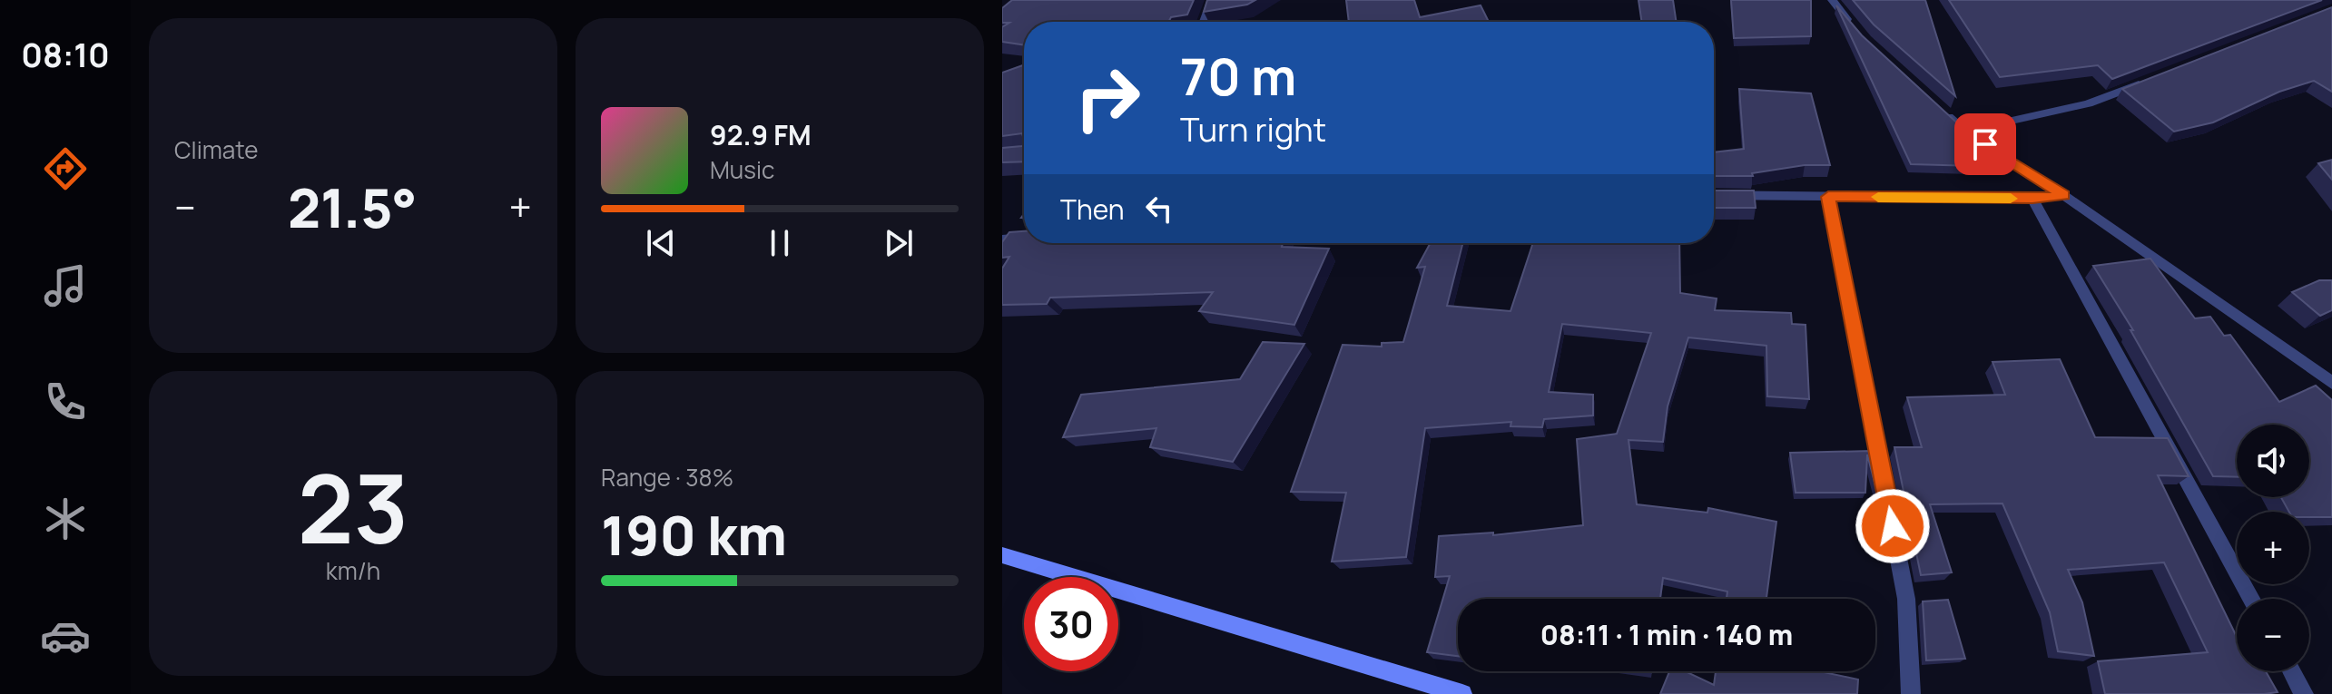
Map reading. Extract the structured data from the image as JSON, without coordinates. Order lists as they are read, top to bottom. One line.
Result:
{"page":{"tabs":"08:10","tile":["Climate",["23","km/h"],["Range · 38%","190 km"]],"turn":["70 m","Turn right"],"song":["92.9 FM","Music"],"then":"Then","heat":["−","21.5°","+"],"map_buttons":["+","−"],"limit":"30","trip":"08:11 · 1 min · 140 m"}}
